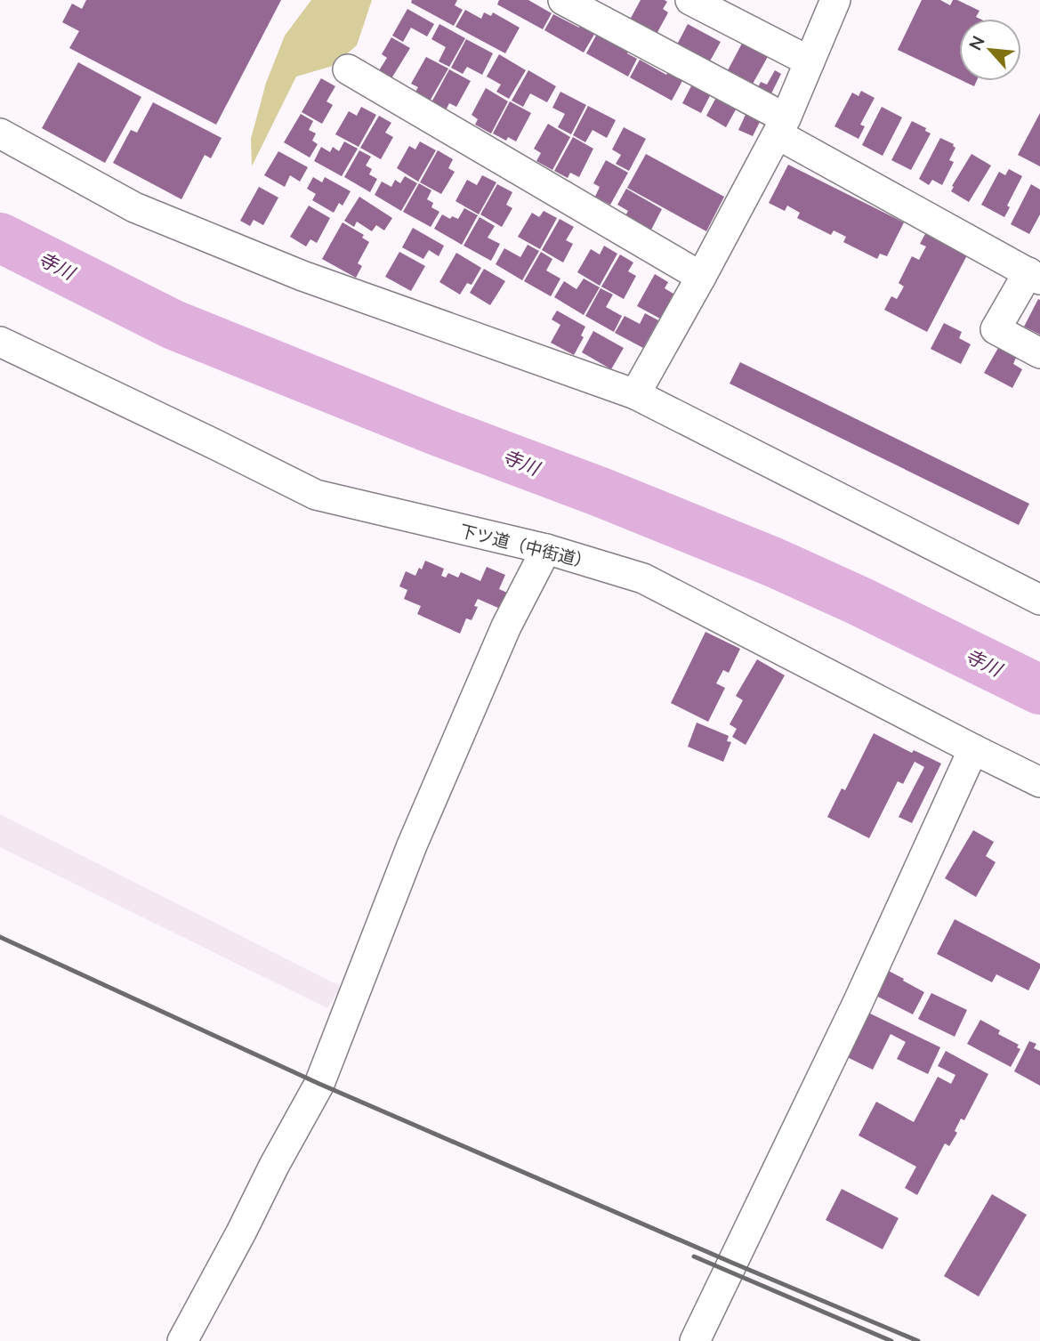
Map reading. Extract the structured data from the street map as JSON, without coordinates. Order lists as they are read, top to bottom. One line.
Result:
{"streets":{"street":["下ツ道（中街道）"]},"water":["寺川"],"north":"top left"}
